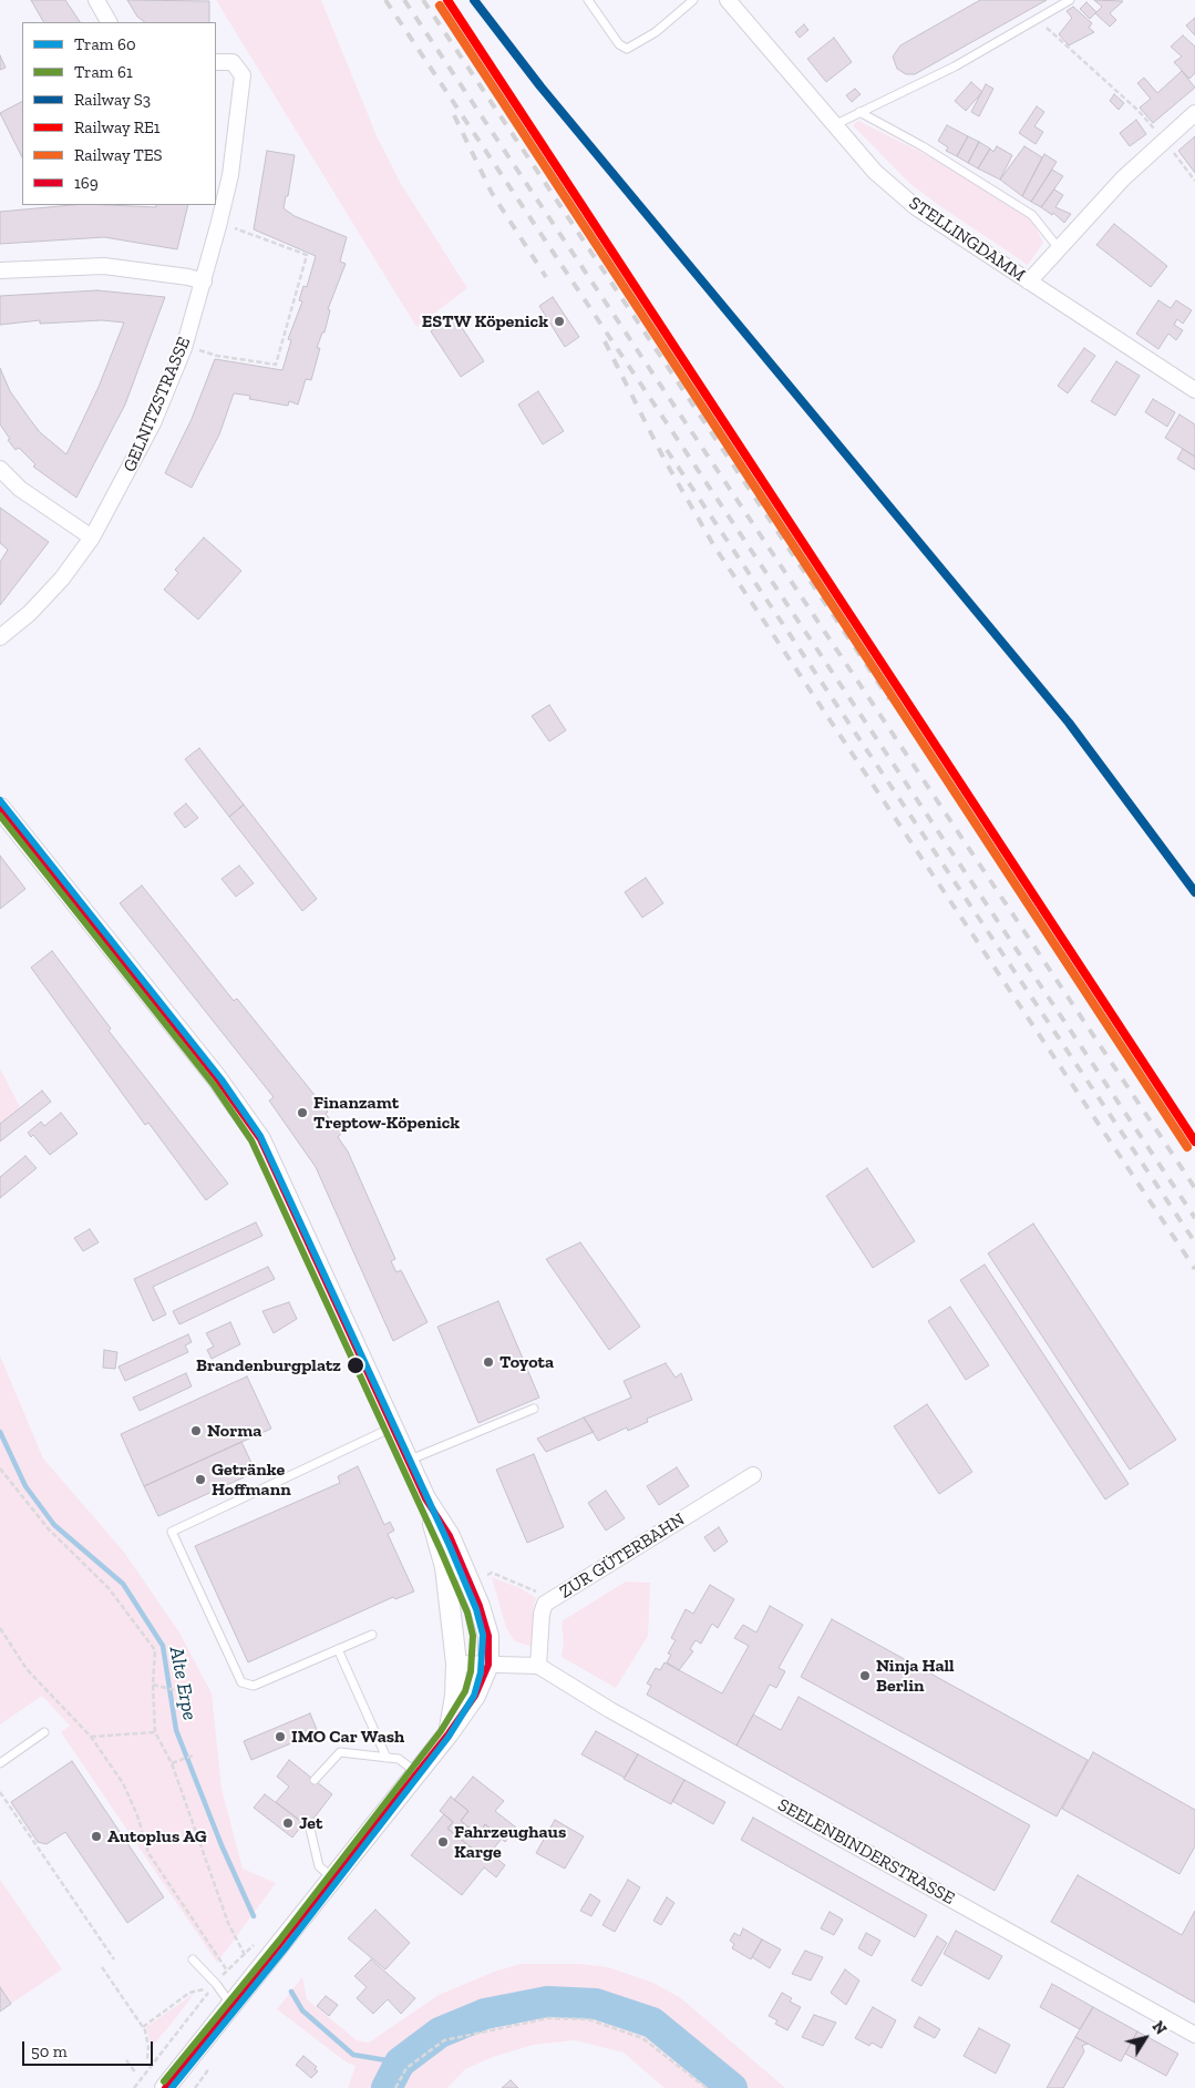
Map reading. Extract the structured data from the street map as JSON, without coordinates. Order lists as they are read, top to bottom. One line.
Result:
{"streets":{"street":["STELLINGDAMM","GELNITZSTRASSE","ZUR GÜTERBAHN","SEELENBINDERSTRASSE"]},"crossings":[["ZUR GÜTERBAHN","SEELENBINDERSTRASSE"]],"water":["Alte Erpe"],"places":["ESTW Köpenick","Finanzamt Treptow-Köpenick","Toyota","Brandenburgplatz","Norma","Getränke Hoffmann","Ninja Hall Berlin","IMO Car Wash","Jet","Autoplus AG","Fahrzeughaus Karge"],"lines":["rail line S3","rail line RE1","rail line TES","tram line 60","transit line 169","tram line 61"],"legend":["Tram 60","Tram 61","Railway S3","Railway RE1","Railway TES","169"],"scale_bar":"50 m","north":"top right"}
